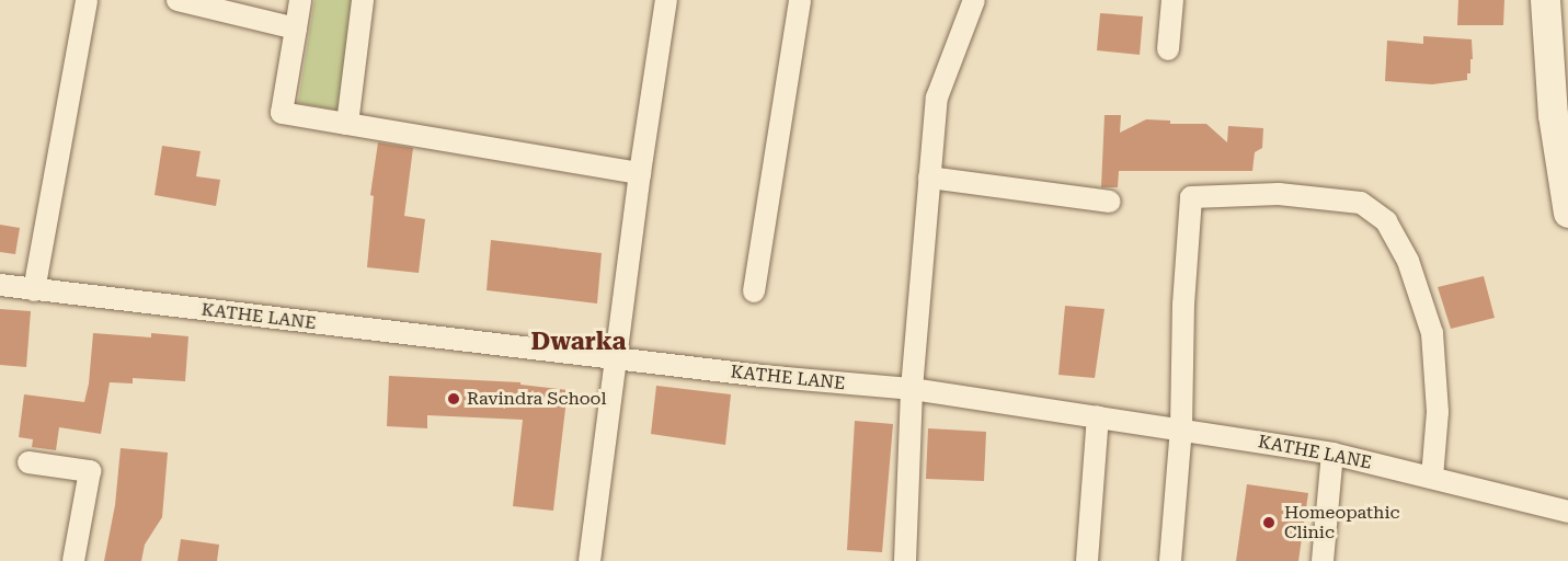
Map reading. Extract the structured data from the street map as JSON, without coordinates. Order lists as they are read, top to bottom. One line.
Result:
{"streets":{"street":["KATHE LANE"]},"districts":["Dwarka"],"places":["Ravindra School","Homeopathic Clinic"]}
